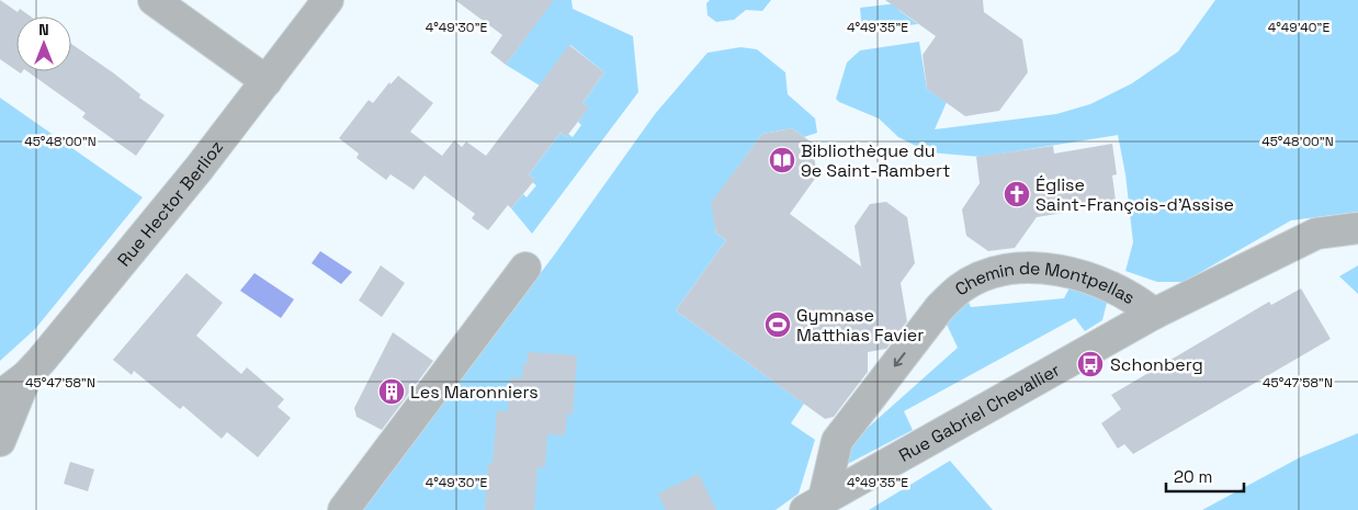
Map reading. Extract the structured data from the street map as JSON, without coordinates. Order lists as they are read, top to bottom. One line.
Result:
{"streets":{"street":["Rue Hector Berlioz","Chemin de Montpellas","Rue Gabriel Chevallier"]},"crossings":[["Chemin de Montpellas","Rue Gabriel Chevallier"]],"one_way":["Chemin de Montpellas"],"places":{"library":["Bibliothèque du 9e Saint-Rambert"],"church":["Église Saint-François-d'Assise"],"sports":["Gymnase Matthias Favier"],"bus stop":["Schonberg"],"building":["Les Maronniers"]},"scale_bar":"20 m","north":"top","coordinates":["4°49'30\"E","4°49'35\"E","4°49'40\"E","45°48'00\"N","45°47'58\"N"]}
